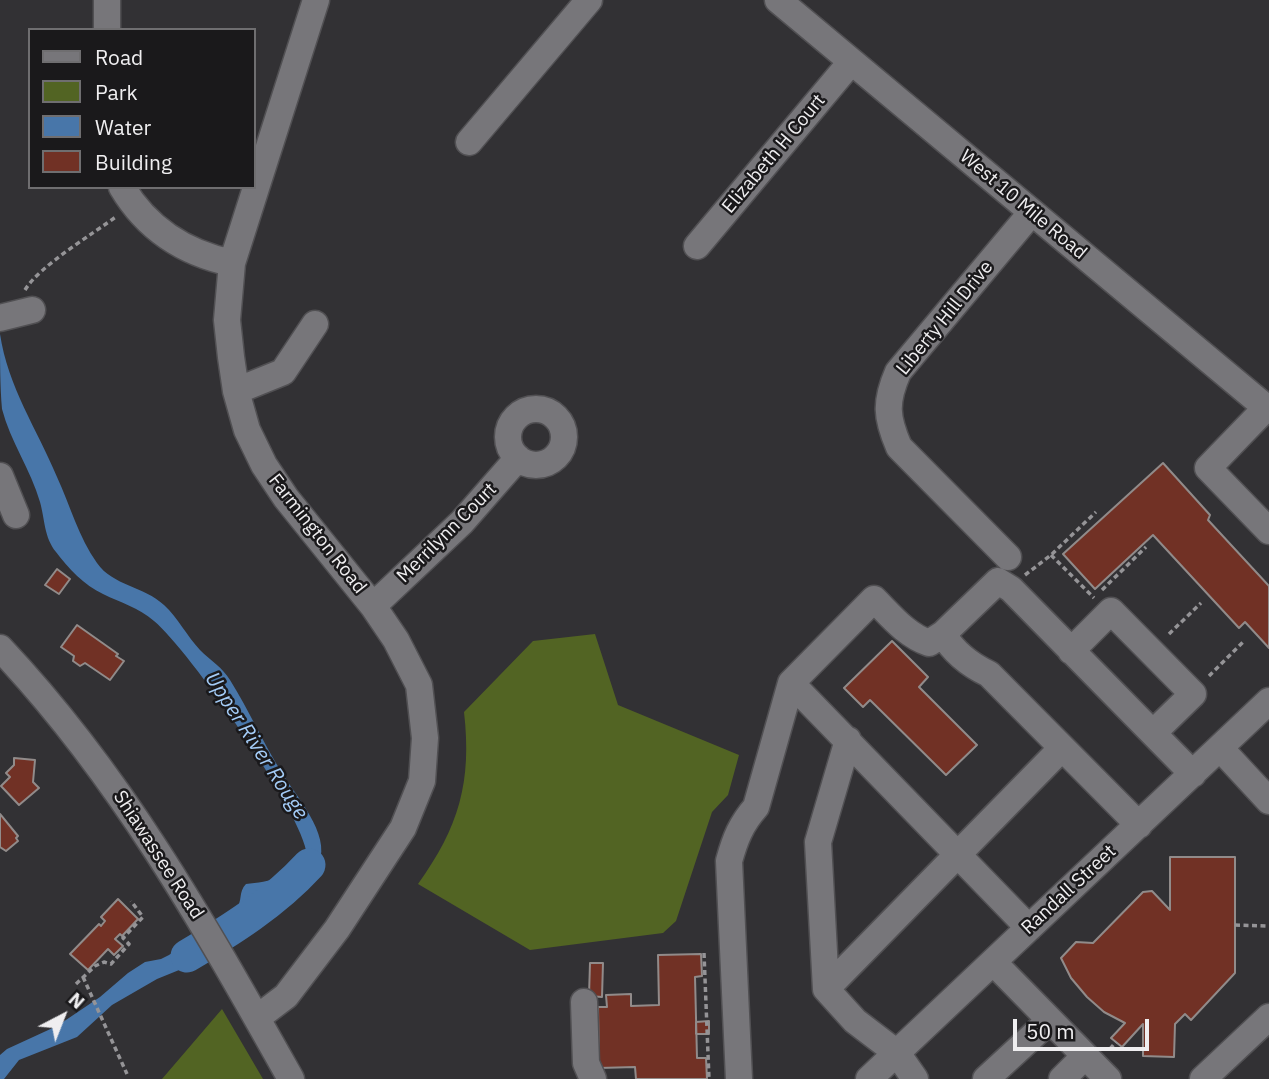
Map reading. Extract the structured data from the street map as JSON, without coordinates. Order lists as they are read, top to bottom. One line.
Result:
{"streets":{"street":["Elizabeth H Court","West 10 Mile Road","Liberty Hill Drive","Merrilynn Court","Farmington Road","Shiawassee Road","Randall Street"]},"crossings":[["Elizabeth H Court","West 10 Mile Road"],["West 10 Mile Road","Liberty Hill Drive"],["Merrilynn Court","Farmington Road"],["Farmington Road","Shiawassee Road"]],"water":["Upper River Rouge"],"legend":["Road","Park","Water","Building"],"scale_bar":"50 m","north":"top right"}
